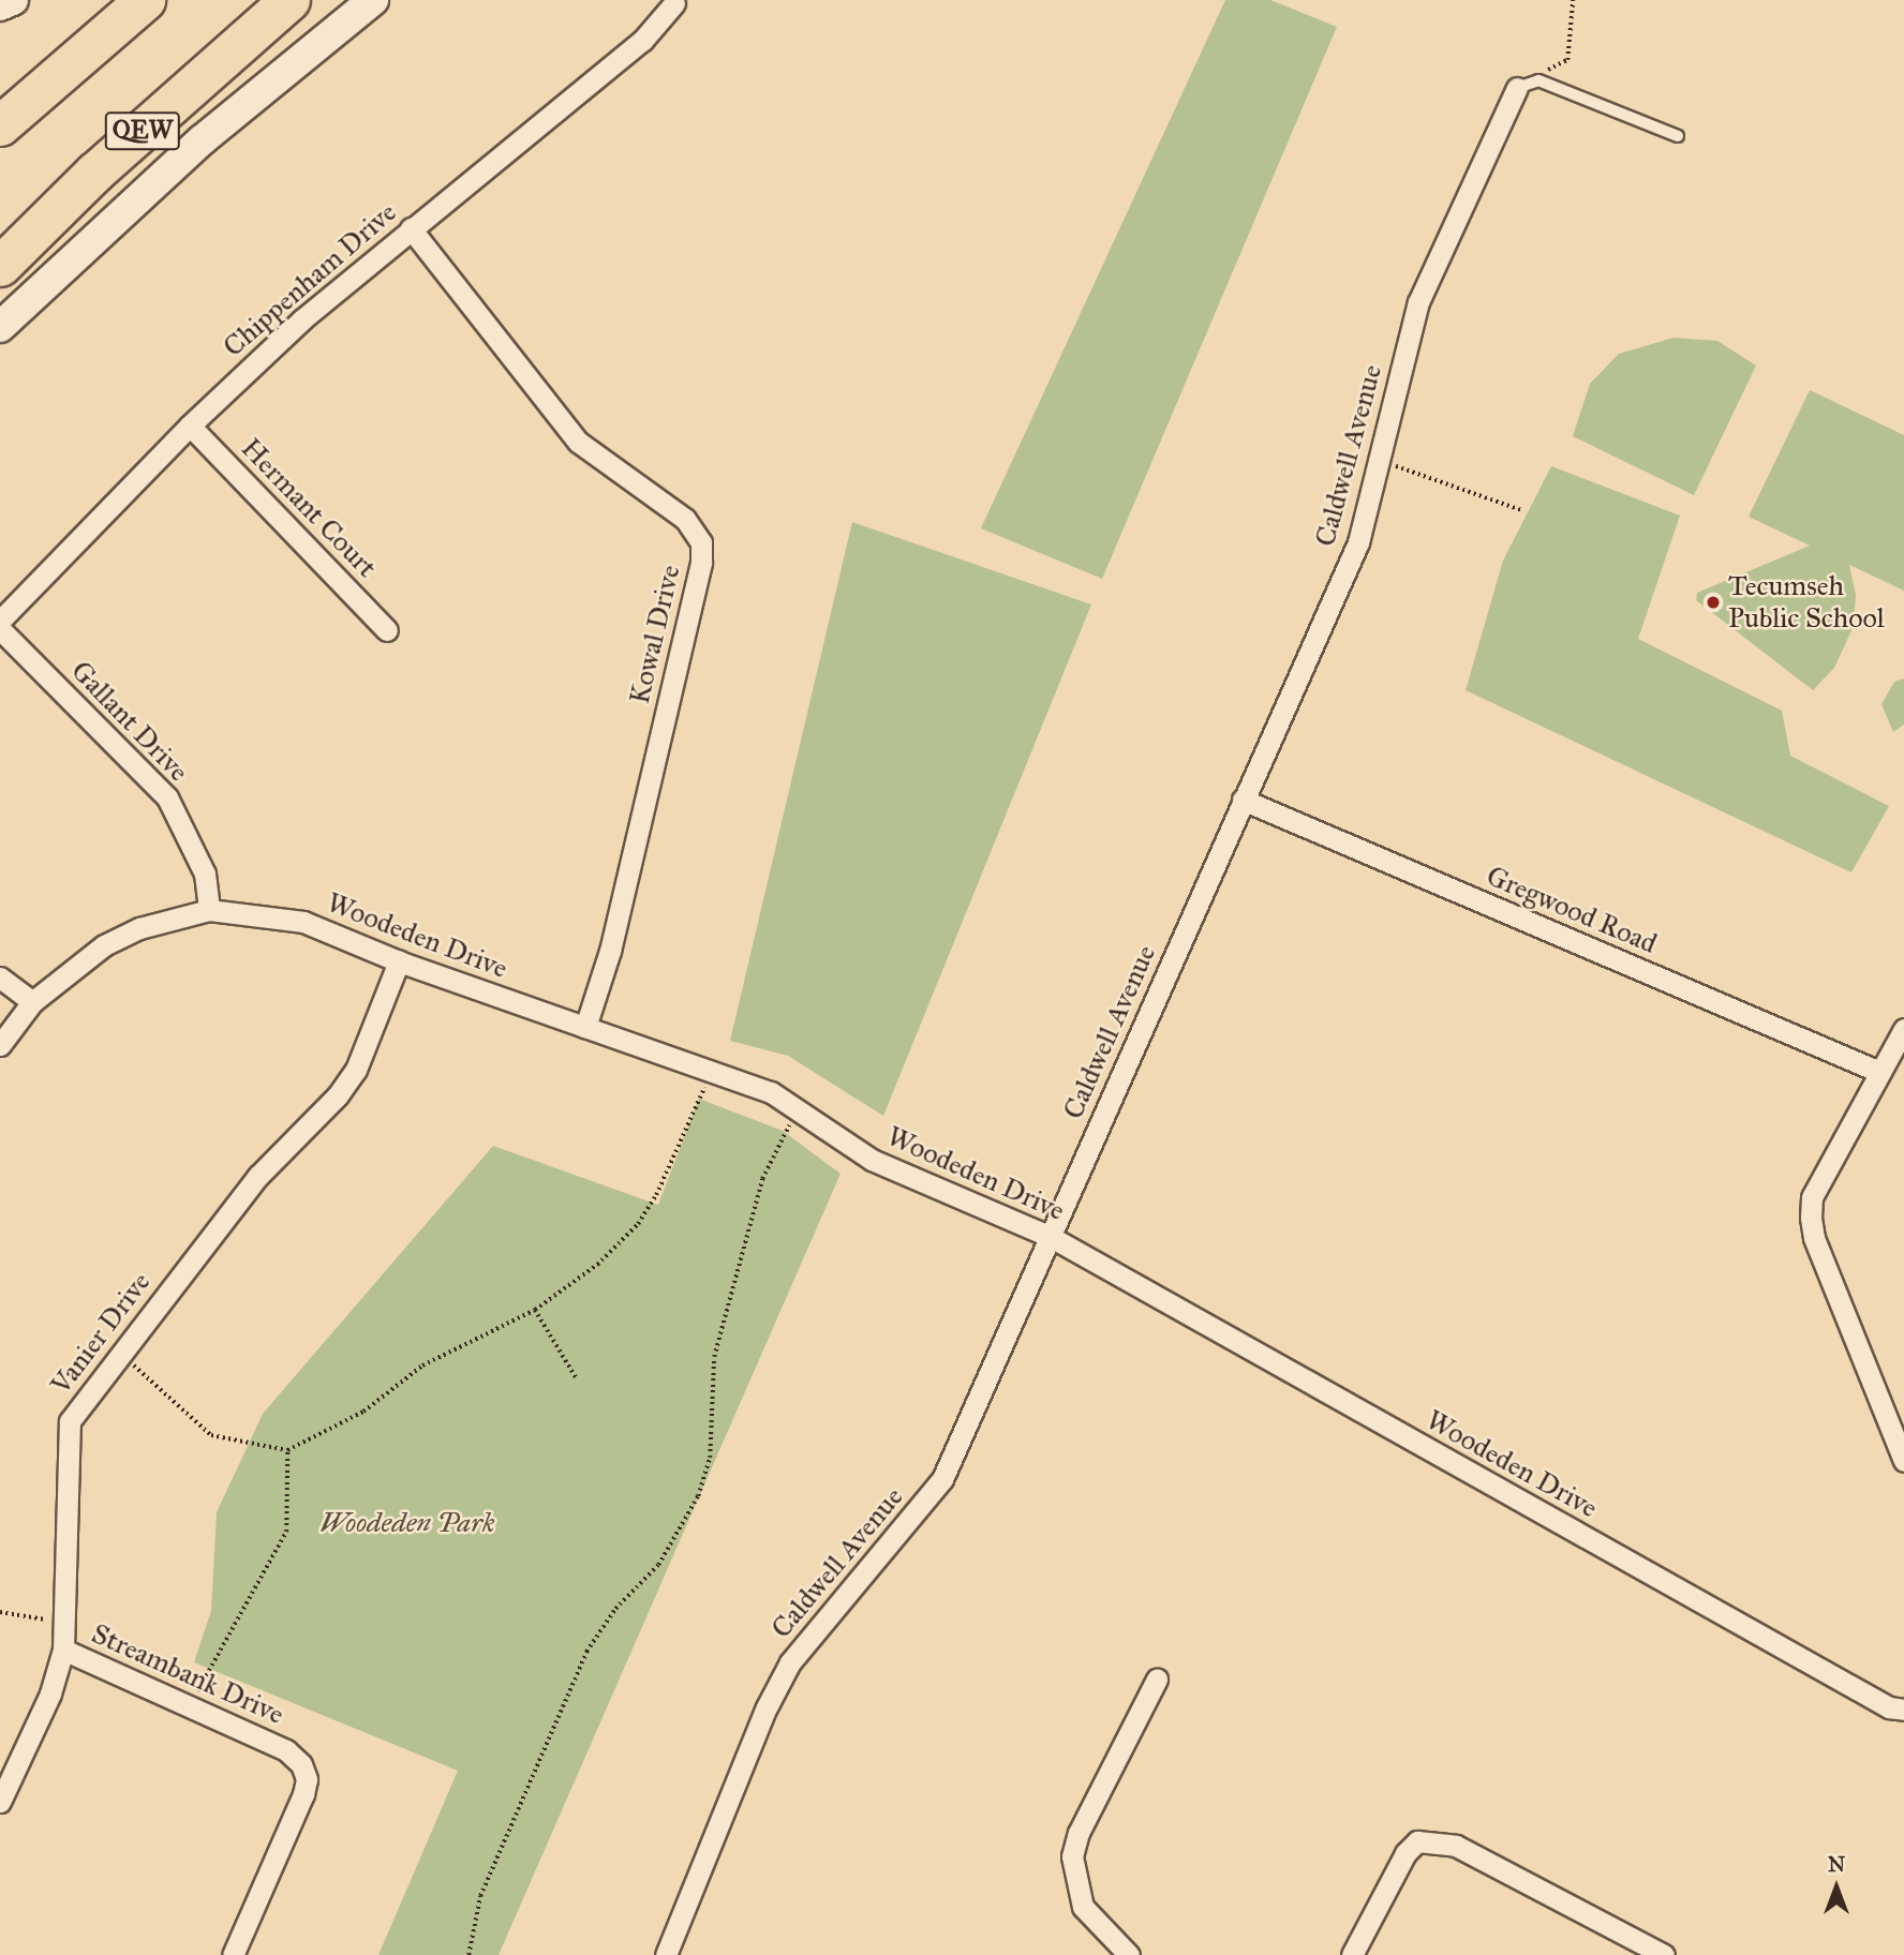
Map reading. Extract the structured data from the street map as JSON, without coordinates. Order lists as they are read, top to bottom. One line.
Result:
{"streets":{"highway":["QEW"],"street":["Chippenham Drive","Caldwell Avenue","Hermant Court","Kowal Drive","Gallant Drive","Gregwood Road","Woodeden Drive","Vanier Drive","Streambank Drive"]},"crossings":[["Chippenham Drive","Hermant Court"],["Chippenham Drive","Kowal Drive"],["Caldwell Avenue","Gregwood Road"],["Caldwell Avenue","Woodeden Drive"],["Kowal Drive","Woodeden Drive"],["Gallant Drive","Woodeden Drive"],["Woodeden Drive","Vanier Drive"],["Vanier Drive","Streambank Drive"]],"parks":["Woodeden Park"],"places":["Tecumseh Public School"],"north":"top"}
